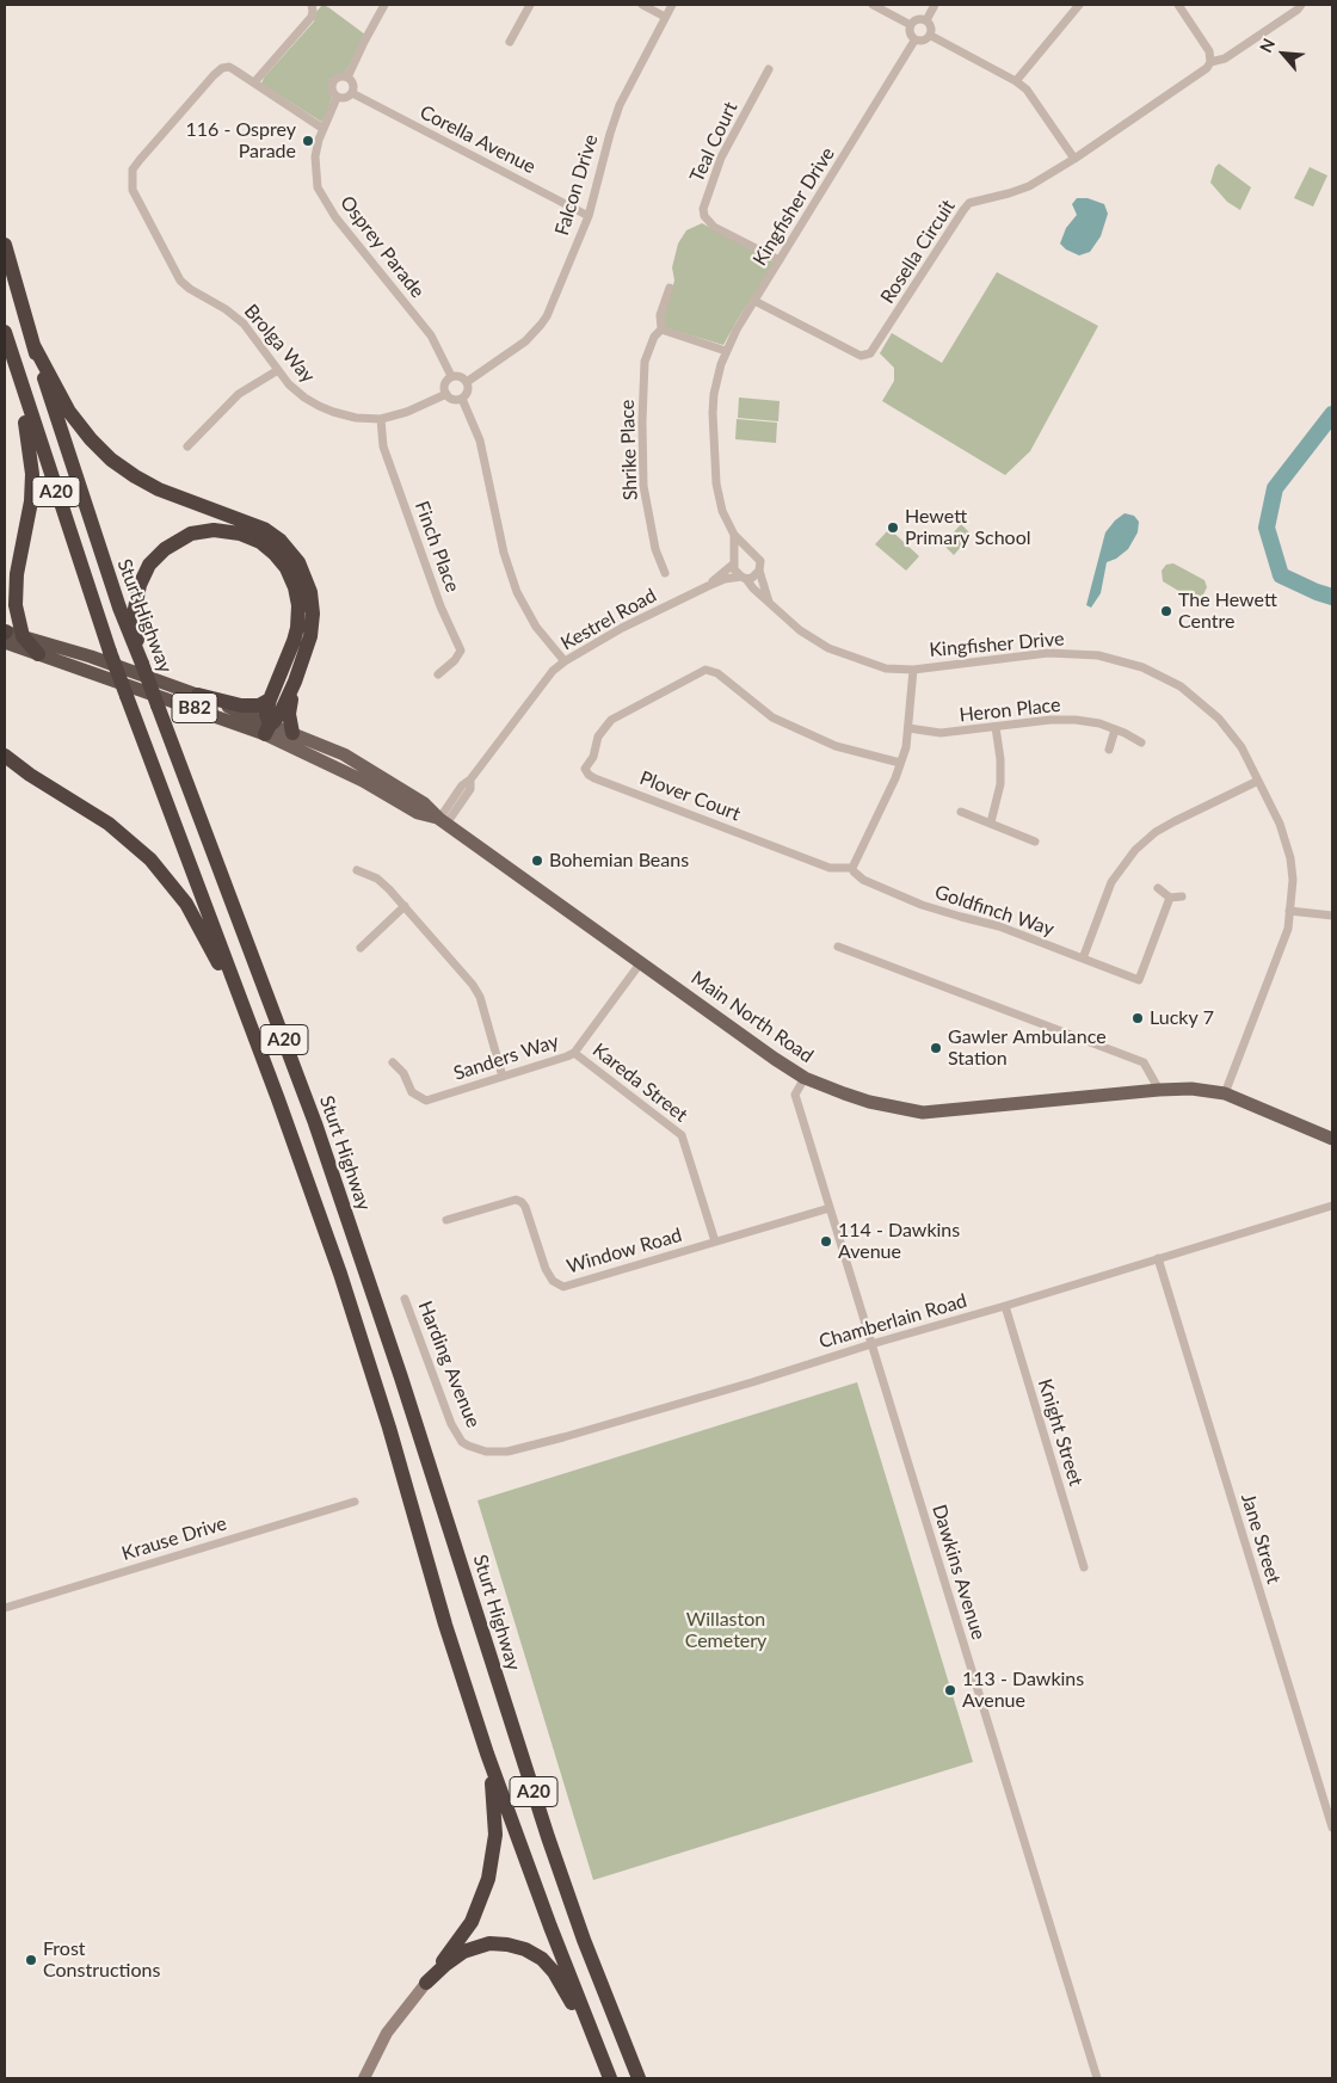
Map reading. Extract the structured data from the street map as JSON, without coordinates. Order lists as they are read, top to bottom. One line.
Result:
{"streets":{"highway":["A20","Sturt Highway","B82"],"main road":["Main North Road"],"street":["Corella Avenue","Teal Court","Falcon Drive","Kingfisher Drive","Osprey Parade","Rosella Circuit","Brolga Way","Shrike Place","Finch Place","Kestrel Road","Heron Place","Plover Court","Goldfinch Way","Sanders Way","Kareda Street","Window Road","Chamberlain Road","Harding Avenue","Knight Street","Krause Drive","Jane Street","Dawkins Avenue"]},"crossings":[["Corella Avenue","Falcon Drive"],["Corella Avenue","Osprey Parade"],["Teal Court","Kingfisher Drive"],["Falcon Drive","Osprey Parade"],["Falcon Drive","Brolga Way"],["Kingfisher Drive","Rosella Circuit"],["Kingfisher Drive","Kestrel Road"],["Kingfisher Drive","Main North Road"],["Osprey Parade","Brolga Way"],["Brolga Way","Finch Place"],["Kestrel Road","Main North Road"],["B82","Main North Road"],["Plover Court","Goldfinch Way"],["Main North Road","Sanders Way"],["Main North Road","Dawkins Avenue"],["Sanders Way","Kareda Street"],["Kareda Street","Window Road"],["Window Road","Dawkins Avenue"],["Chamberlain Road","Harding Avenue"],["Chamberlain Road","Knight Street"],["Chamberlain Road","Jane Street"],["Chamberlain Road","Dawkins Avenue"]],"parks":["Willaston Cemetery"],"places":["116 - Osprey Parade","Hewett Primary School","The Hewett Centre","Bohemian Beans","Lucky 7","Gawler Ambulance Station","114 - Dawkins Avenue","113 - Dawkins Avenue","Frost Constructions"],"north":"top left"}
